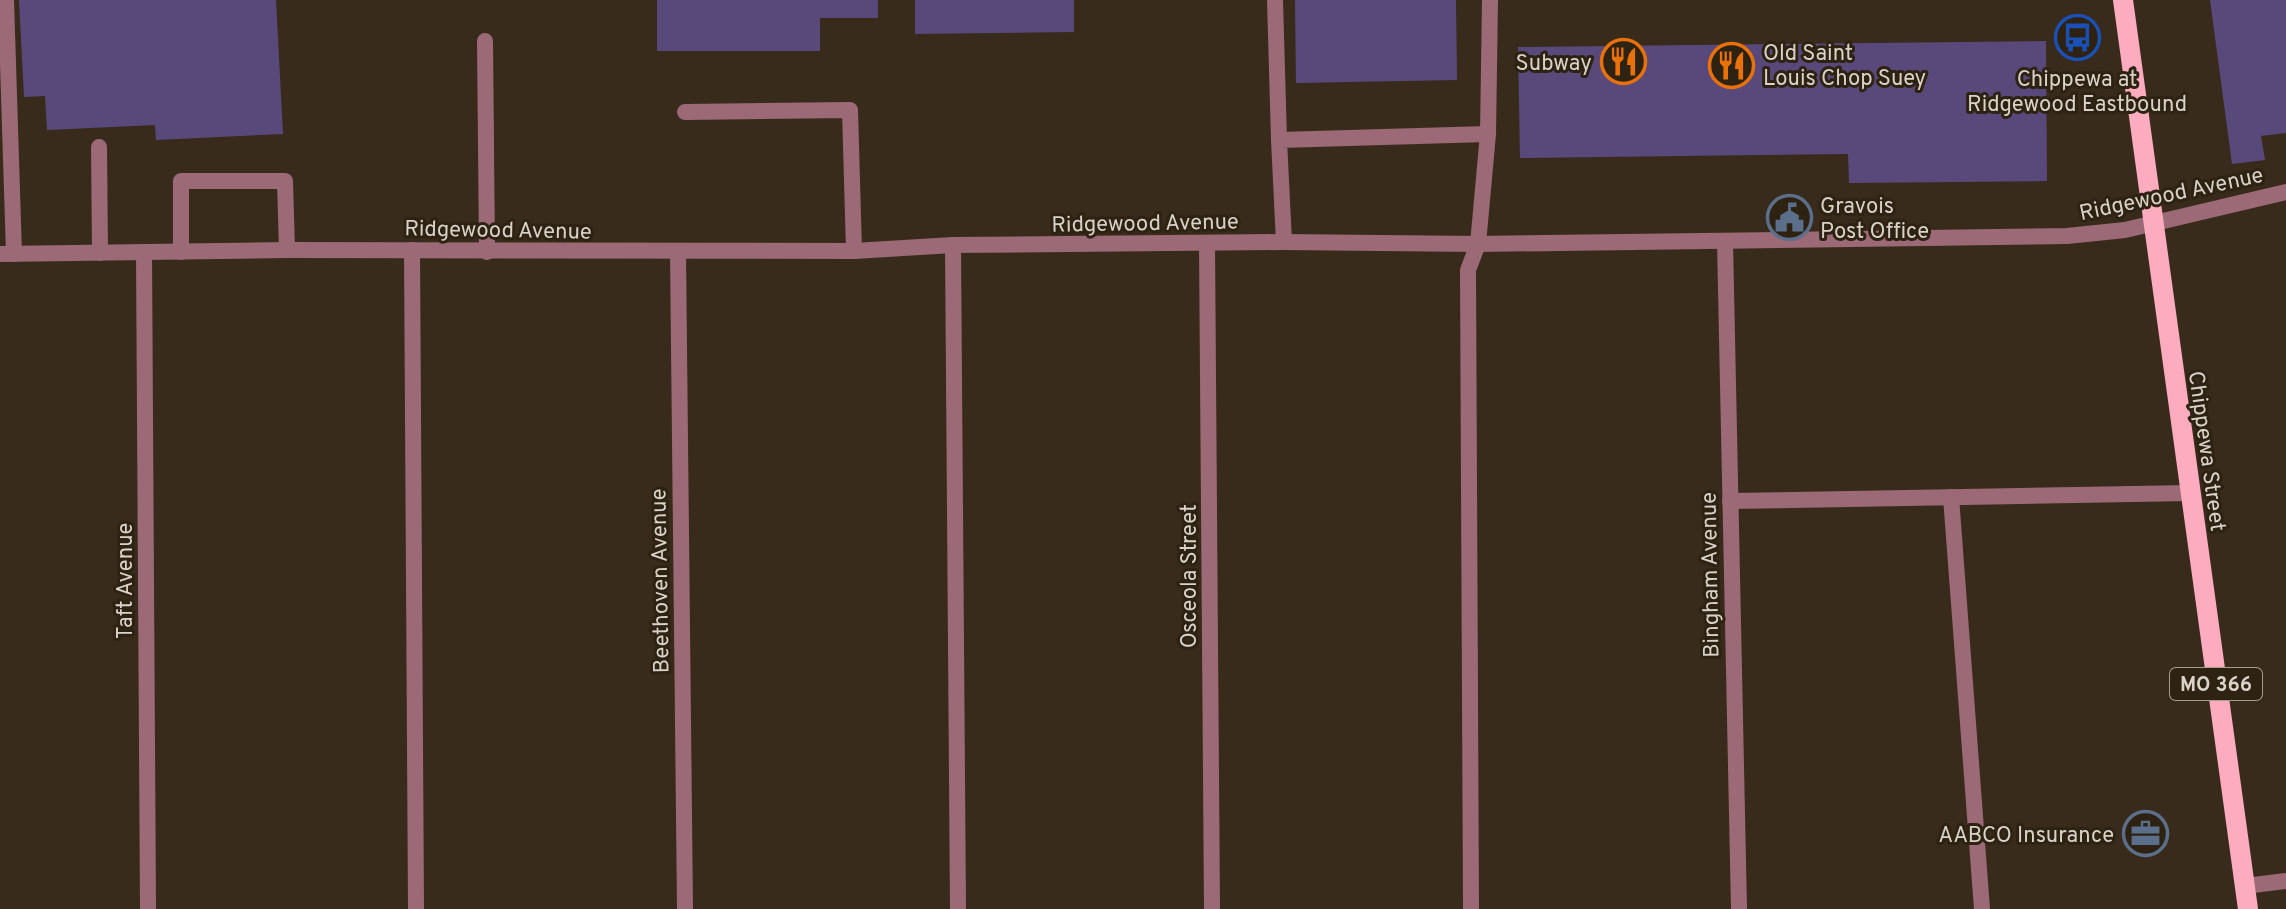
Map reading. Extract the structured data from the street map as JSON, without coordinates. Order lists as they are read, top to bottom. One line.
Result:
{"streets":{"main road":["Chippewa Street","MO 366"],"street":["Ridgewood Avenue","Bingham Avenue","Osceola Street","Taft Avenue","Beethoven Avenue"]},"crossings":[["Ridgewood Avenue","Chippewa Street"],["Ridgewood Avenue","Bingham Avenue"],["Ridgewood Avenue","Osceola Street"],["Ridgewood Avenue","Taft Avenue"],["Ridgewood Avenue","Beethoven Avenue"]],"places":{"bus stop":["Chippewa at Ridgewood Eastbound"],"restaurant":["Subway","Old Saint Louis Chop Suey"],"public building":["Gravois Post Office"],"office":["AABCO Insurance"]}}
